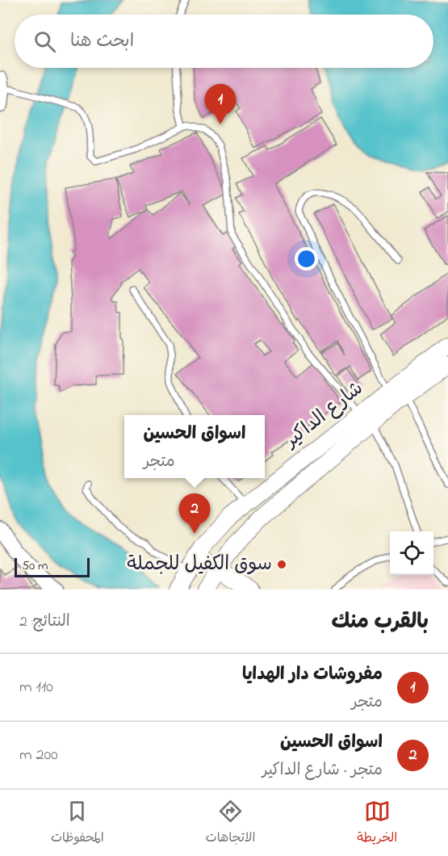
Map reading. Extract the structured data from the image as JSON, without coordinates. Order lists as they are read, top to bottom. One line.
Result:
{"streets":{"main road":["شارع الداكير"]},"places":["سوق الكفيل للجملة"],"scale_bar":"50 m","page":{"search":"ابحث هنا","pins":["1","2"],"popup":["اسواق الحسين","متجر"],"scale":"50 m","heading":["بالقرب منك","النتائج: 2"],"list":[{"mark":"1","name":"مفروشات دار الهدايا","note":"متجر","value":"110 m"},{"mark":"2","name":"اسواق الحسين","note":"متجر · شارع الداكير","value":"200 m"}],"nav":["الخريطة","الاتجاهات","المحفوظات"]}}
